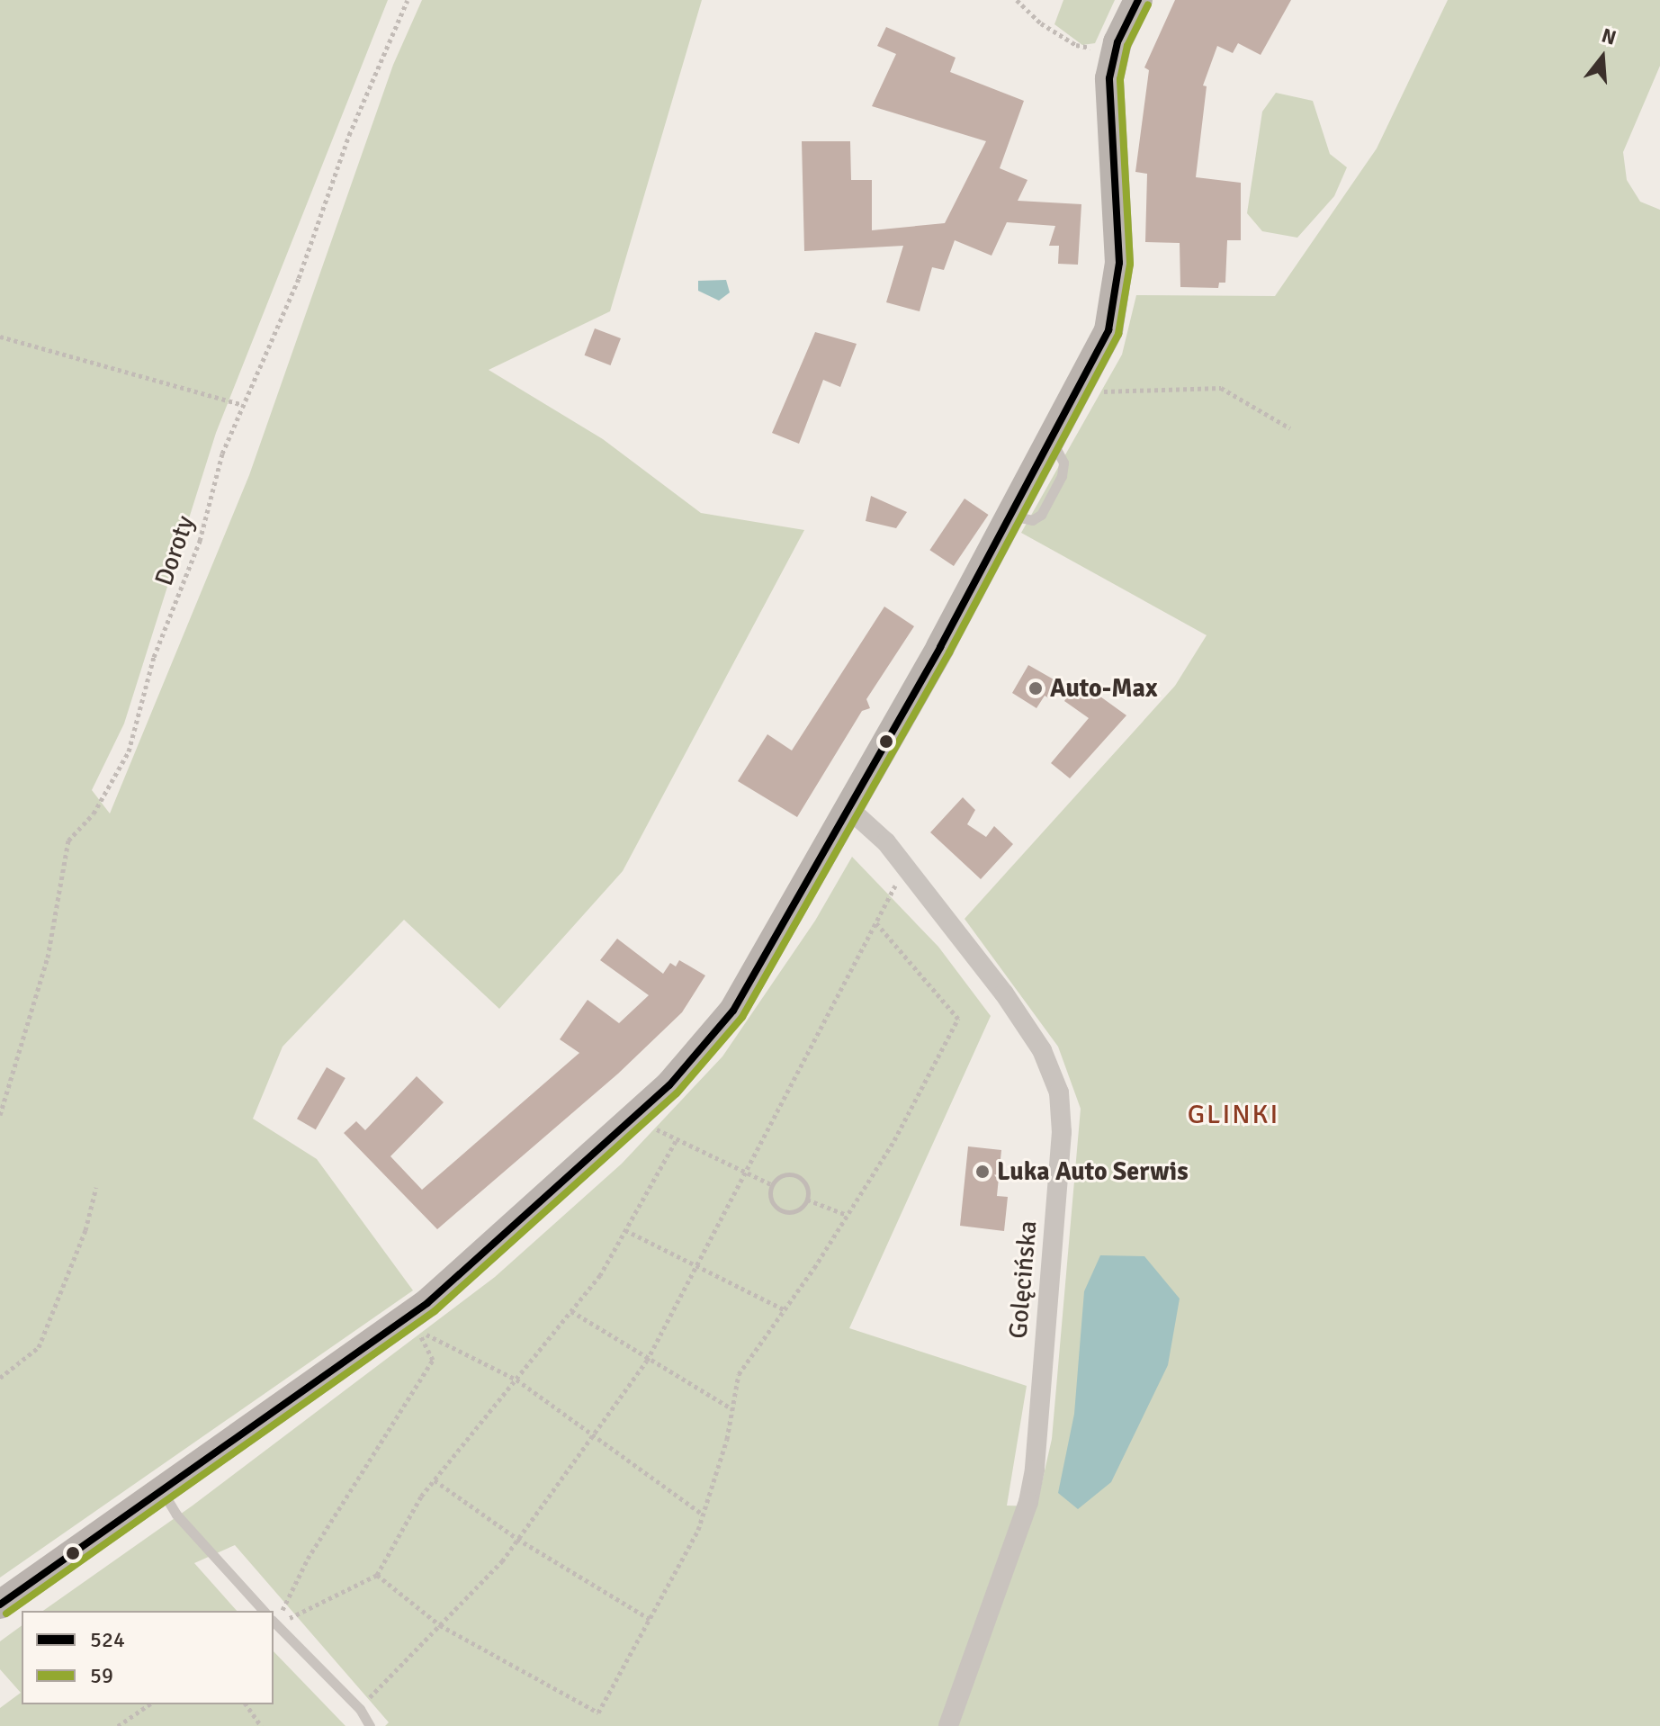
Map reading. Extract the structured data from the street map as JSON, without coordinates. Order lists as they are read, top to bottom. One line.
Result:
{"streets":{"street":["Golęcińska"],"path":["Doroty"]},"districts":["GLINKI"],"places":["Auto-Max","Luka Auto Serwis"],"lines":["transit line 524","transit line 59"],"legend":["524","59"],"north":"top"}
